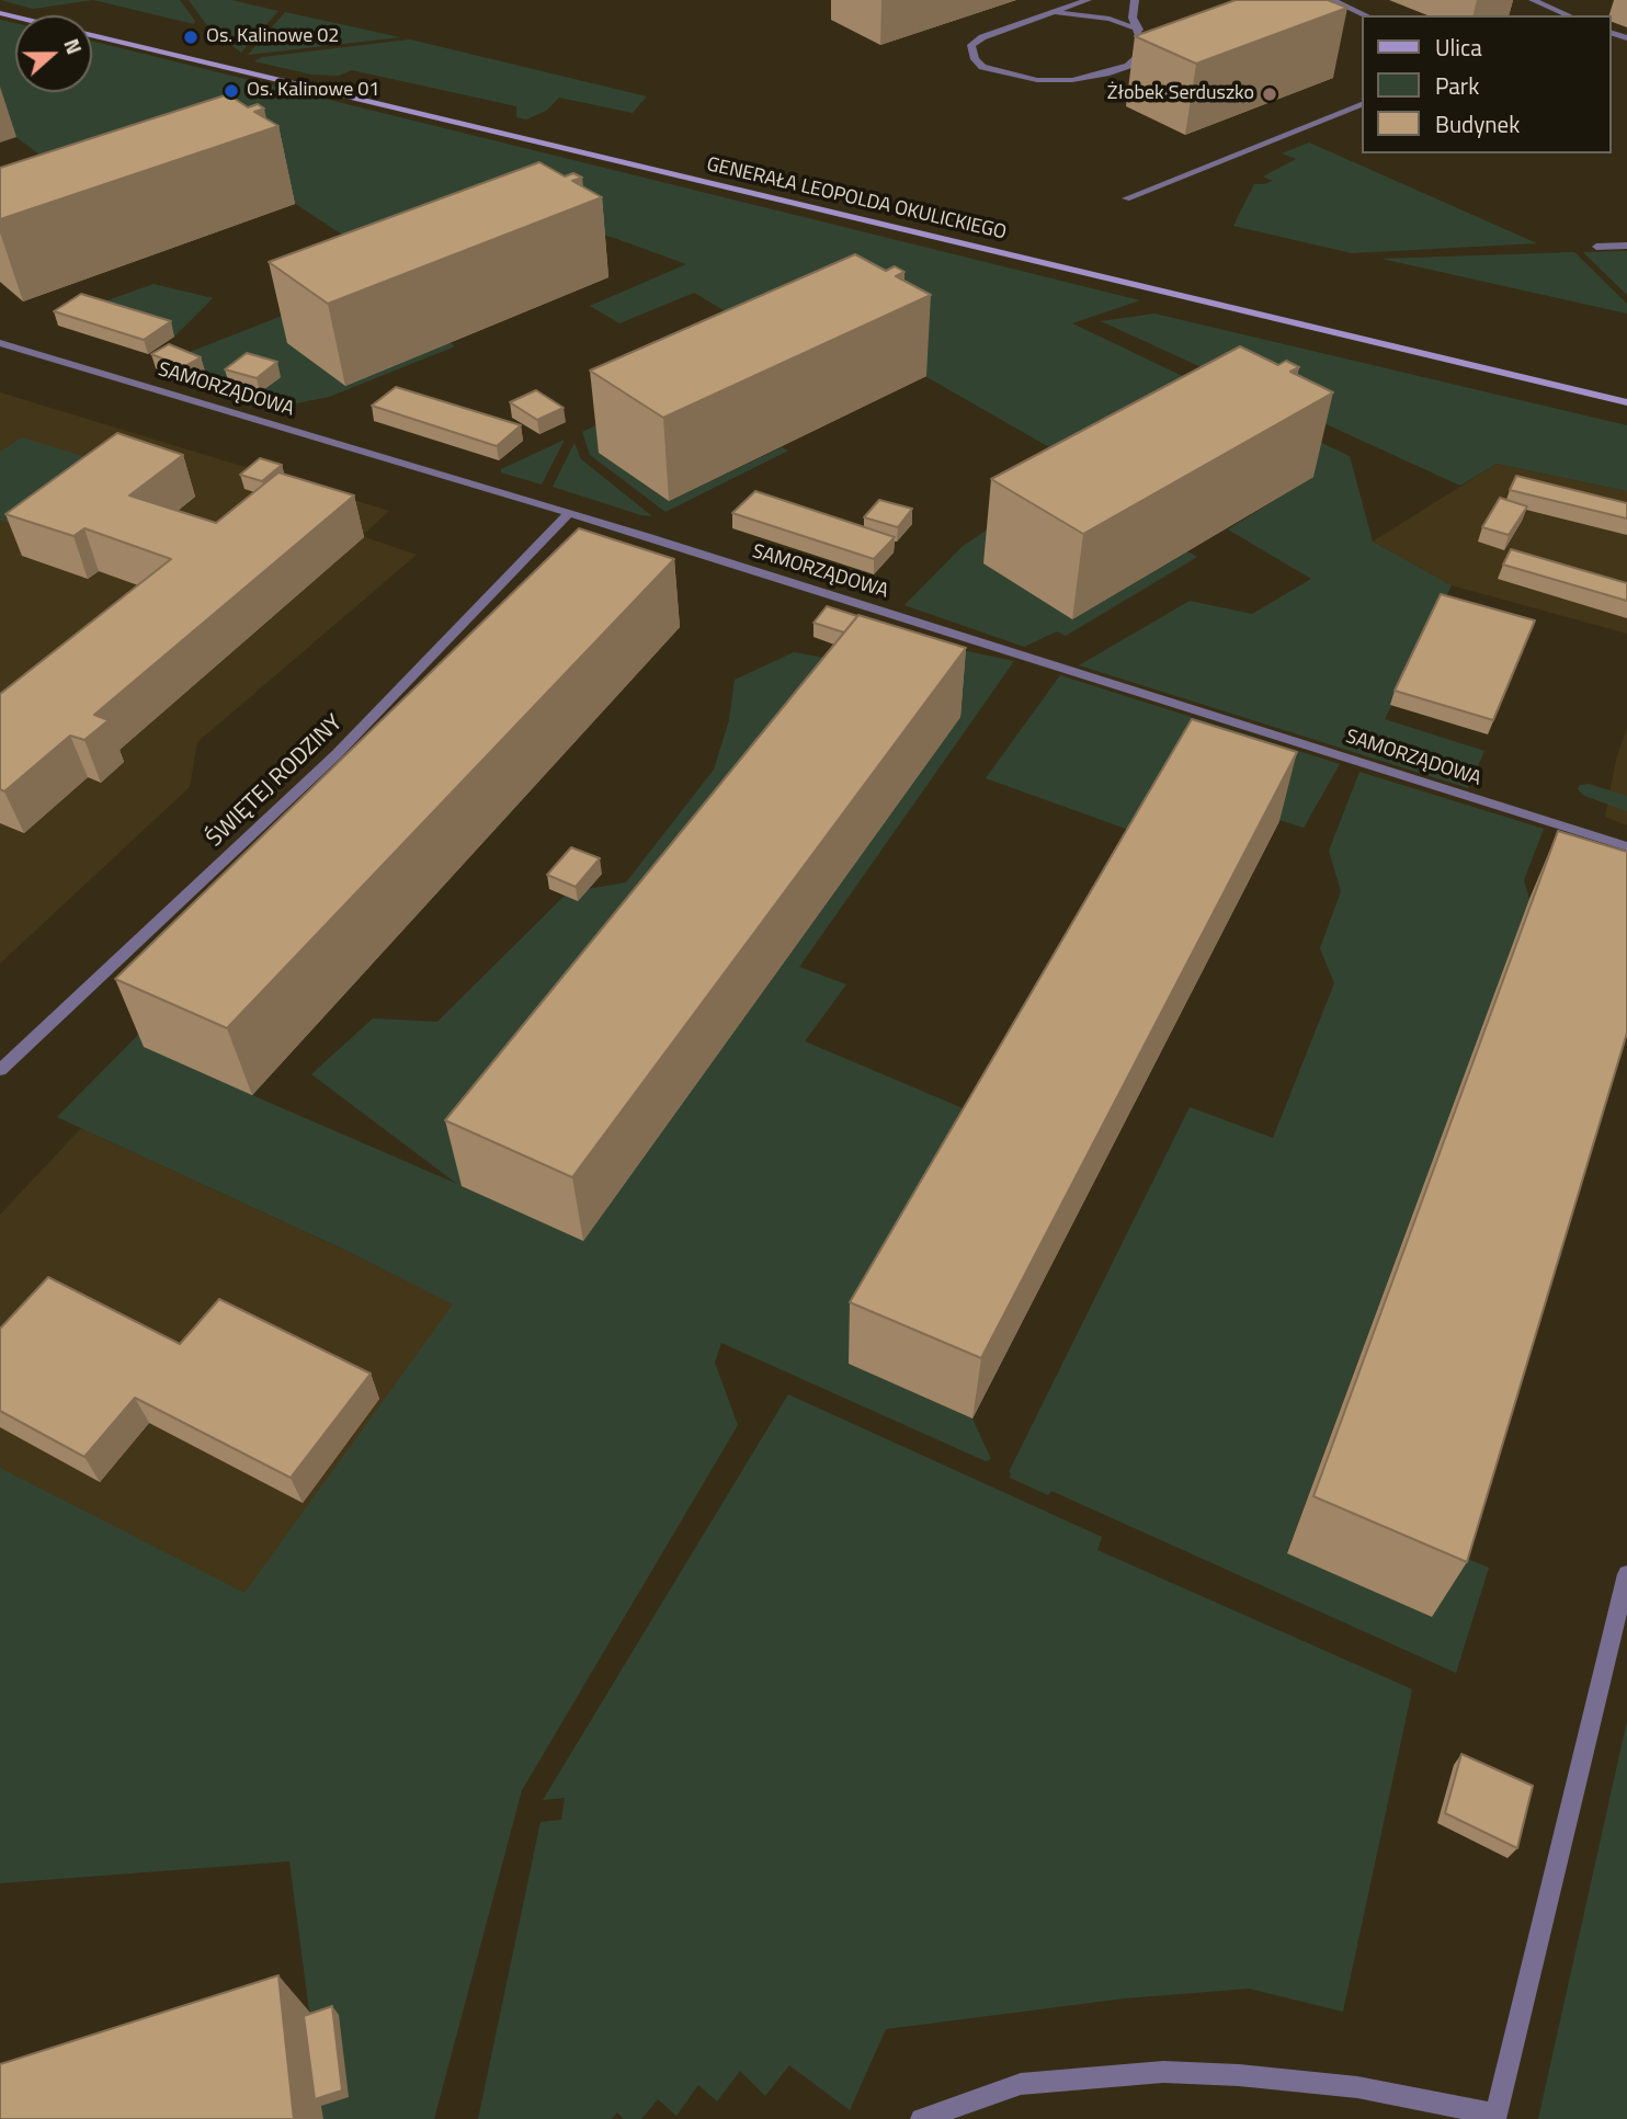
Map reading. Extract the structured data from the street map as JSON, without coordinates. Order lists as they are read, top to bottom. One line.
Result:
{"streets":{"main road":["GENERAŁA LEOPOLDA OKULICKIEGO"],"street":["SAMORZĄDOWA","ŚWIĘTEJ RODZINY"]},"crossings":[["SAMORZĄDOWA","ŚWIĘTEJ RODZINY"]],"places":["Os. Kalinowe 02","Os. Kalinowe 01","Żłobek Serduszko"],"legend":["Ulica","Park","Budynek"],"north":"right"}
